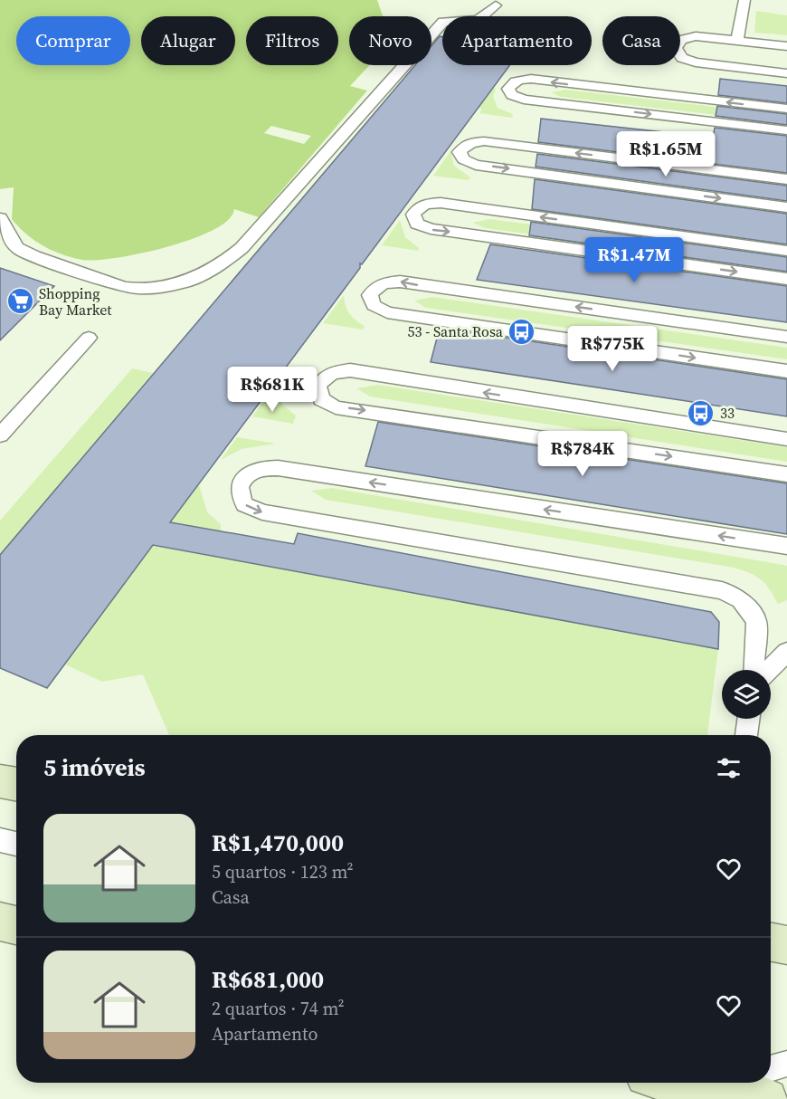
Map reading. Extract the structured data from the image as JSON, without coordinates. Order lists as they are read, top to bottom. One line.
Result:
{"places":{"supermarket":["Shopping Bay Market"],"bus stop":["53 - Santa Rosa","33"]},"page":{"chip":["Comprar","Alugar","Filtros","Novo","Apartamento","Casa"],"price":["R$1.65M","R$1.47M","R$775K","R$681K","R$784K"],"heading":"5 imóveis","list":[{"name":"R$1,470,000","note":"5 quartos · 123 m² · Casa"},{"name":"R$681,000","note":"2 quartos · 74 m² · Apartamento"}]}}
